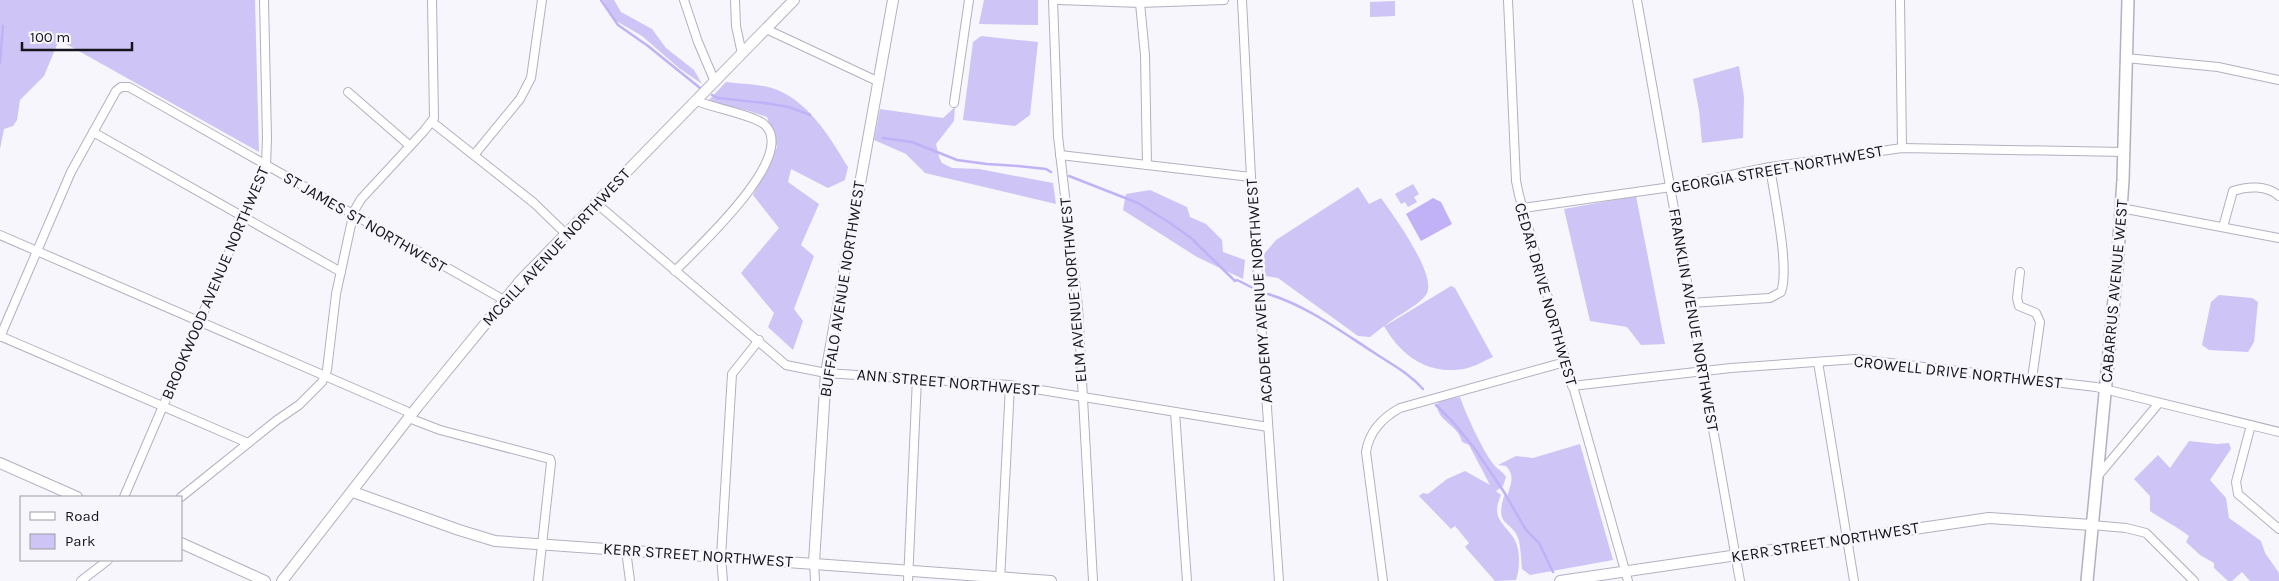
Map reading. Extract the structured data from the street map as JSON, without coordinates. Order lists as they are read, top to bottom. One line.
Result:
{"streets":{"main road":["CABARRUS AVENUE WEST"],"street":["GEORGIA STREET NORTHWEST","ST JAMES ST NORTHWEST","MCGILL AVENUE NORTHWEST","BROOKWOOD AVENUE NORTHWEST","BUFFALO AVENUE NORTHWEST","ELM AVENUE NORTHWEST","ACADEMY AVENUE NORTHWEST","CEDAR DRIVE NORTHWEST","FRANKLIN AVENUE NORTHWEST","CROWELL DRIVE NORTHWEST","ANN STREET NORTHWEST","KERR STREET NORTHWEST"]},"crossings":[["GEORGIA STREET NORTHWEST","CABARRUS AVENUE WEST"],["GEORGIA STREET NORTHWEST","CEDAR DRIVE NORTHWEST"],["GEORGIA STREET NORTHWEST","FRANKLIN AVENUE NORTHWEST"],["ST JAMES ST NORTHWEST","MCGILL AVENUE NORTHWEST"],["ST JAMES ST NORTHWEST","BROOKWOOD AVENUE NORTHWEST"],["MCGILL AVENUE NORTHWEST","ANN STREET NORTHWEST"],["MCGILL AVENUE NORTHWEST","KERR STREET NORTHWEST"],["BUFFALO AVENUE NORTHWEST","ANN STREET NORTHWEST"],["BUFFALO AVENUE NORTHWEST","KERR STREET NORTHWEST"],["ELM AVENUE NORTHWEST","ANN STREET NORTHWEST"],["ACADEMY AVENUE NORTHWEST","ANN STREET NORTHWEST"],["CABARRUS AVENUE WEST","CROWELL DRIVE NORTHWEST"],["CABARRUS AVENUE WEST","KERR STREET NORTHWEST"],["CEDAR DRIVE NORTHWEST","CROWELL DRIVE NORTHWEST"],["CEDAR DRIVE NORTHWEST","KERR STREET NORTHWEST"],["FRANKLIN AVENUE NORTHWEST","CROWELL DRIVE NORTHWEST"],["FRANKLIN AVENUE NORTHWEST","KERR STREET NORTHWEST"]],"legend":["Road","Park"],"scale_bar":"100 m"}
